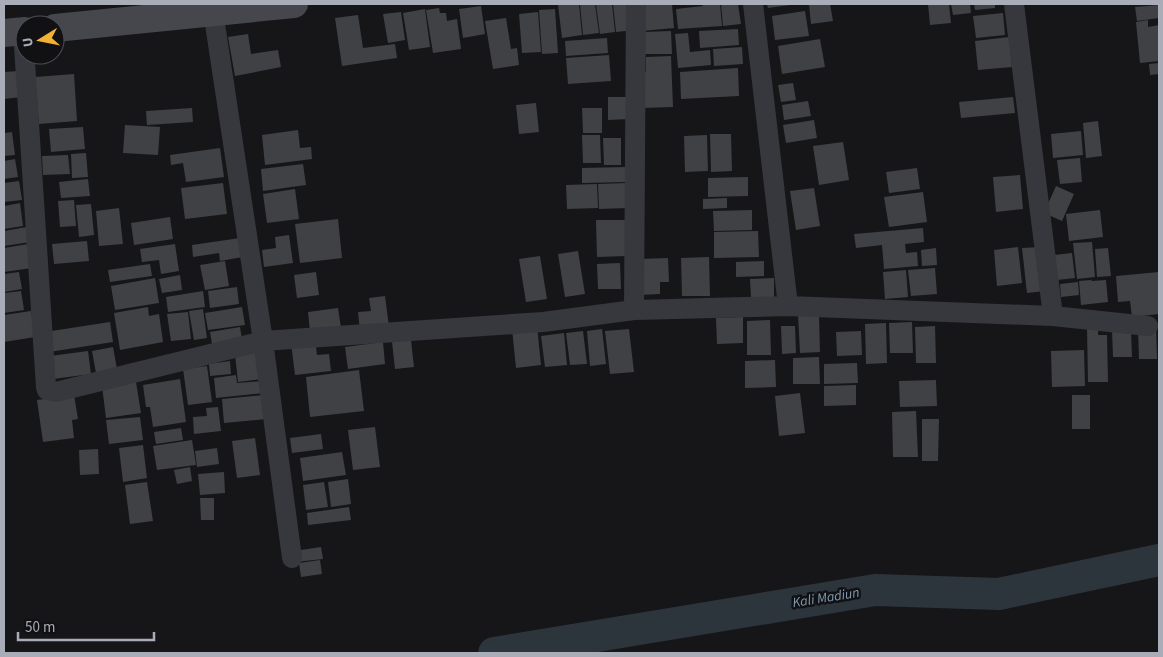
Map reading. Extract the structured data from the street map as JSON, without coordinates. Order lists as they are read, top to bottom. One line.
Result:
{"water":["Kali Madiun"],"scale_bar":"50 m","north":"left"}
